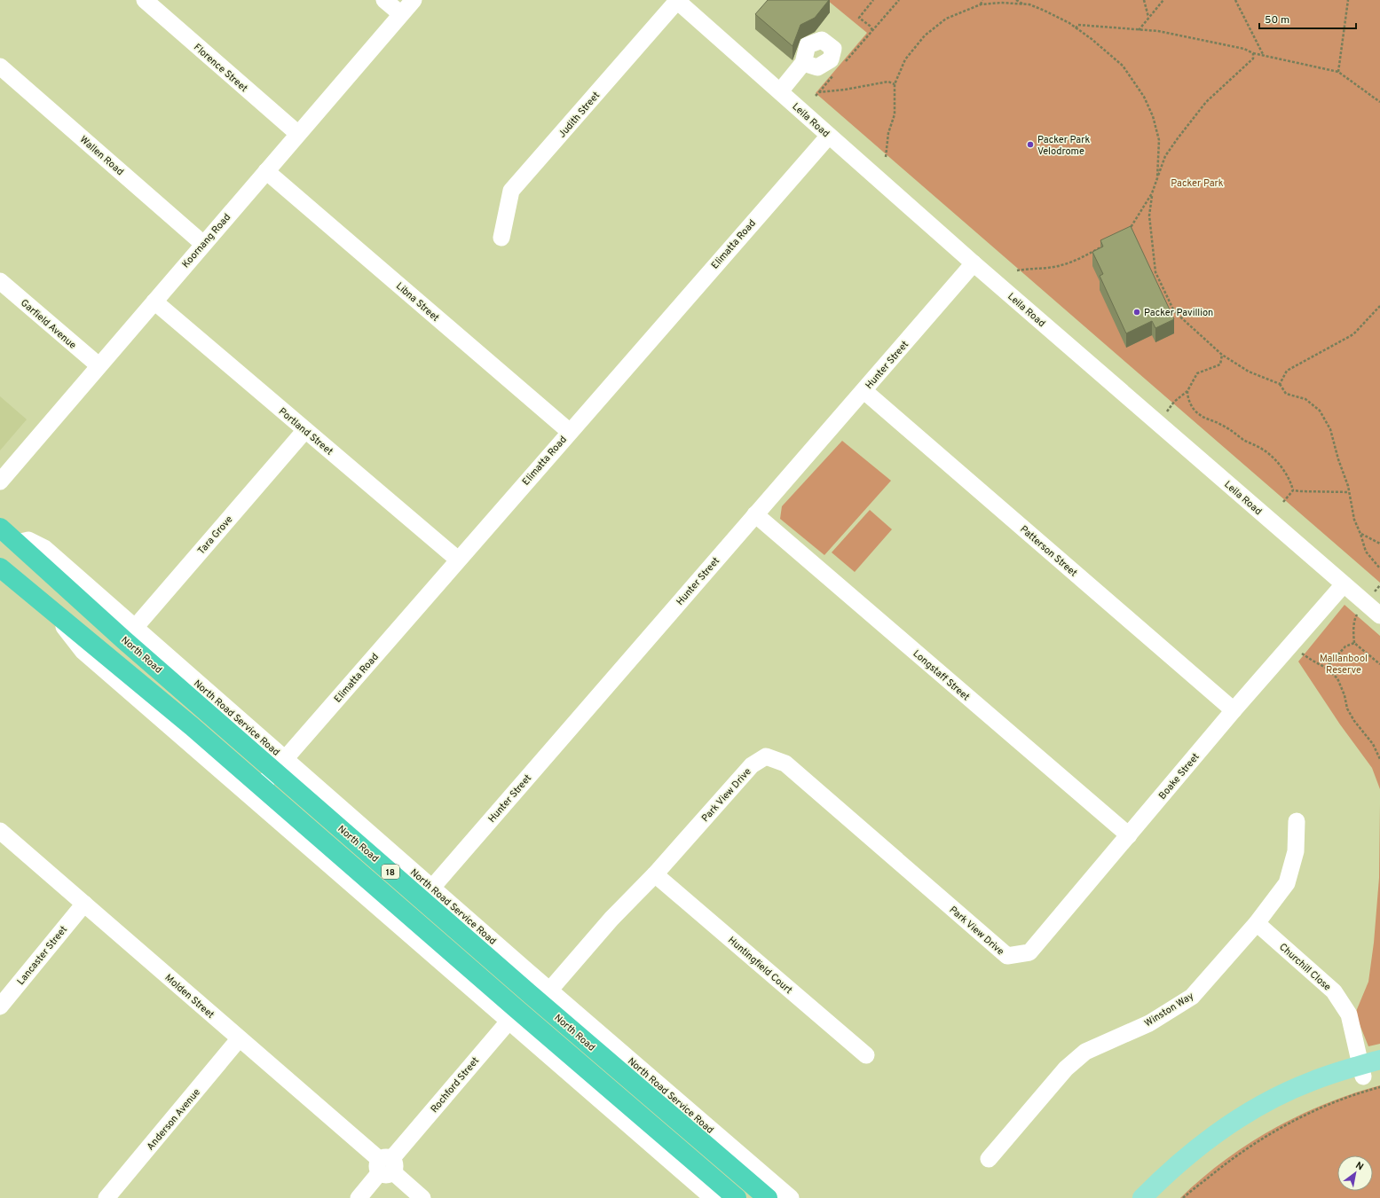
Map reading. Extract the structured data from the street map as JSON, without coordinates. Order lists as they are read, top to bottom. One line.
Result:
{"streets":{"highway":["North Road","18"],"street":["Florence Street","Judith Street","Leila Road","Wallen Road","Koornang Road","Elimatta Road","Libna Street","Garfield Avenue","Hunter Street","Portland Street","Tara Grove","Patterson Street","Longstaff Street","North Road Service Road","Boake Street","Park View Drive","Lancaster Street","Huntingfield Court","Churchill Close","Molden Street","Winston Way","Rochford Street","Anderson Avenue"]},"crossings":[["Florence Street","Koornang Road"],["Judith Street","Leila Road"],["Leila Road","Elimatta Road"],["Leila Road","Hunter Street"],["Leila Road","Boake Street"],["Wallen Road","Koornang Road"],["Koornang Road","Libna Street"],["Koornang Road","Garfield Avenue"],["Koornang Road","Portland Street"],["Elimatta Road","Libna Street"],["Elimatta Road","Portland Street"],["Elimatta Road","North Road"],["Elimatta Road","18"],["Hunter Street","Patterson Street"],["Hunter Street","North Road"],["Hunter Street","Longstaff Street"],["Hunter Street","North Road Service Road"],["Portland Street","Tara Grove"],["Tara Grove","North Road"],["Patterson Street","Boake Street"],["North Road","North Road Service Road"],["Longstaff Street","Boake Street"],["North Road Service Road","Park View Drive"],["Boake Street","Park View Drive"],["Park View Drive","Huntingfield Court"],["18","Rochford Street"],["Lancaster Street","Molden Street"],["Churchill Close","Winston Way"],["Molden Street","Rochford Street"],["Molden Street","Anderson Avenue"]],"parks":["Packer Park","Mallanbool Reserve"],"places":["Packer Park Velodrome","Packer Pavillion"],"scale_bar":"50 m","north":"top right"}
